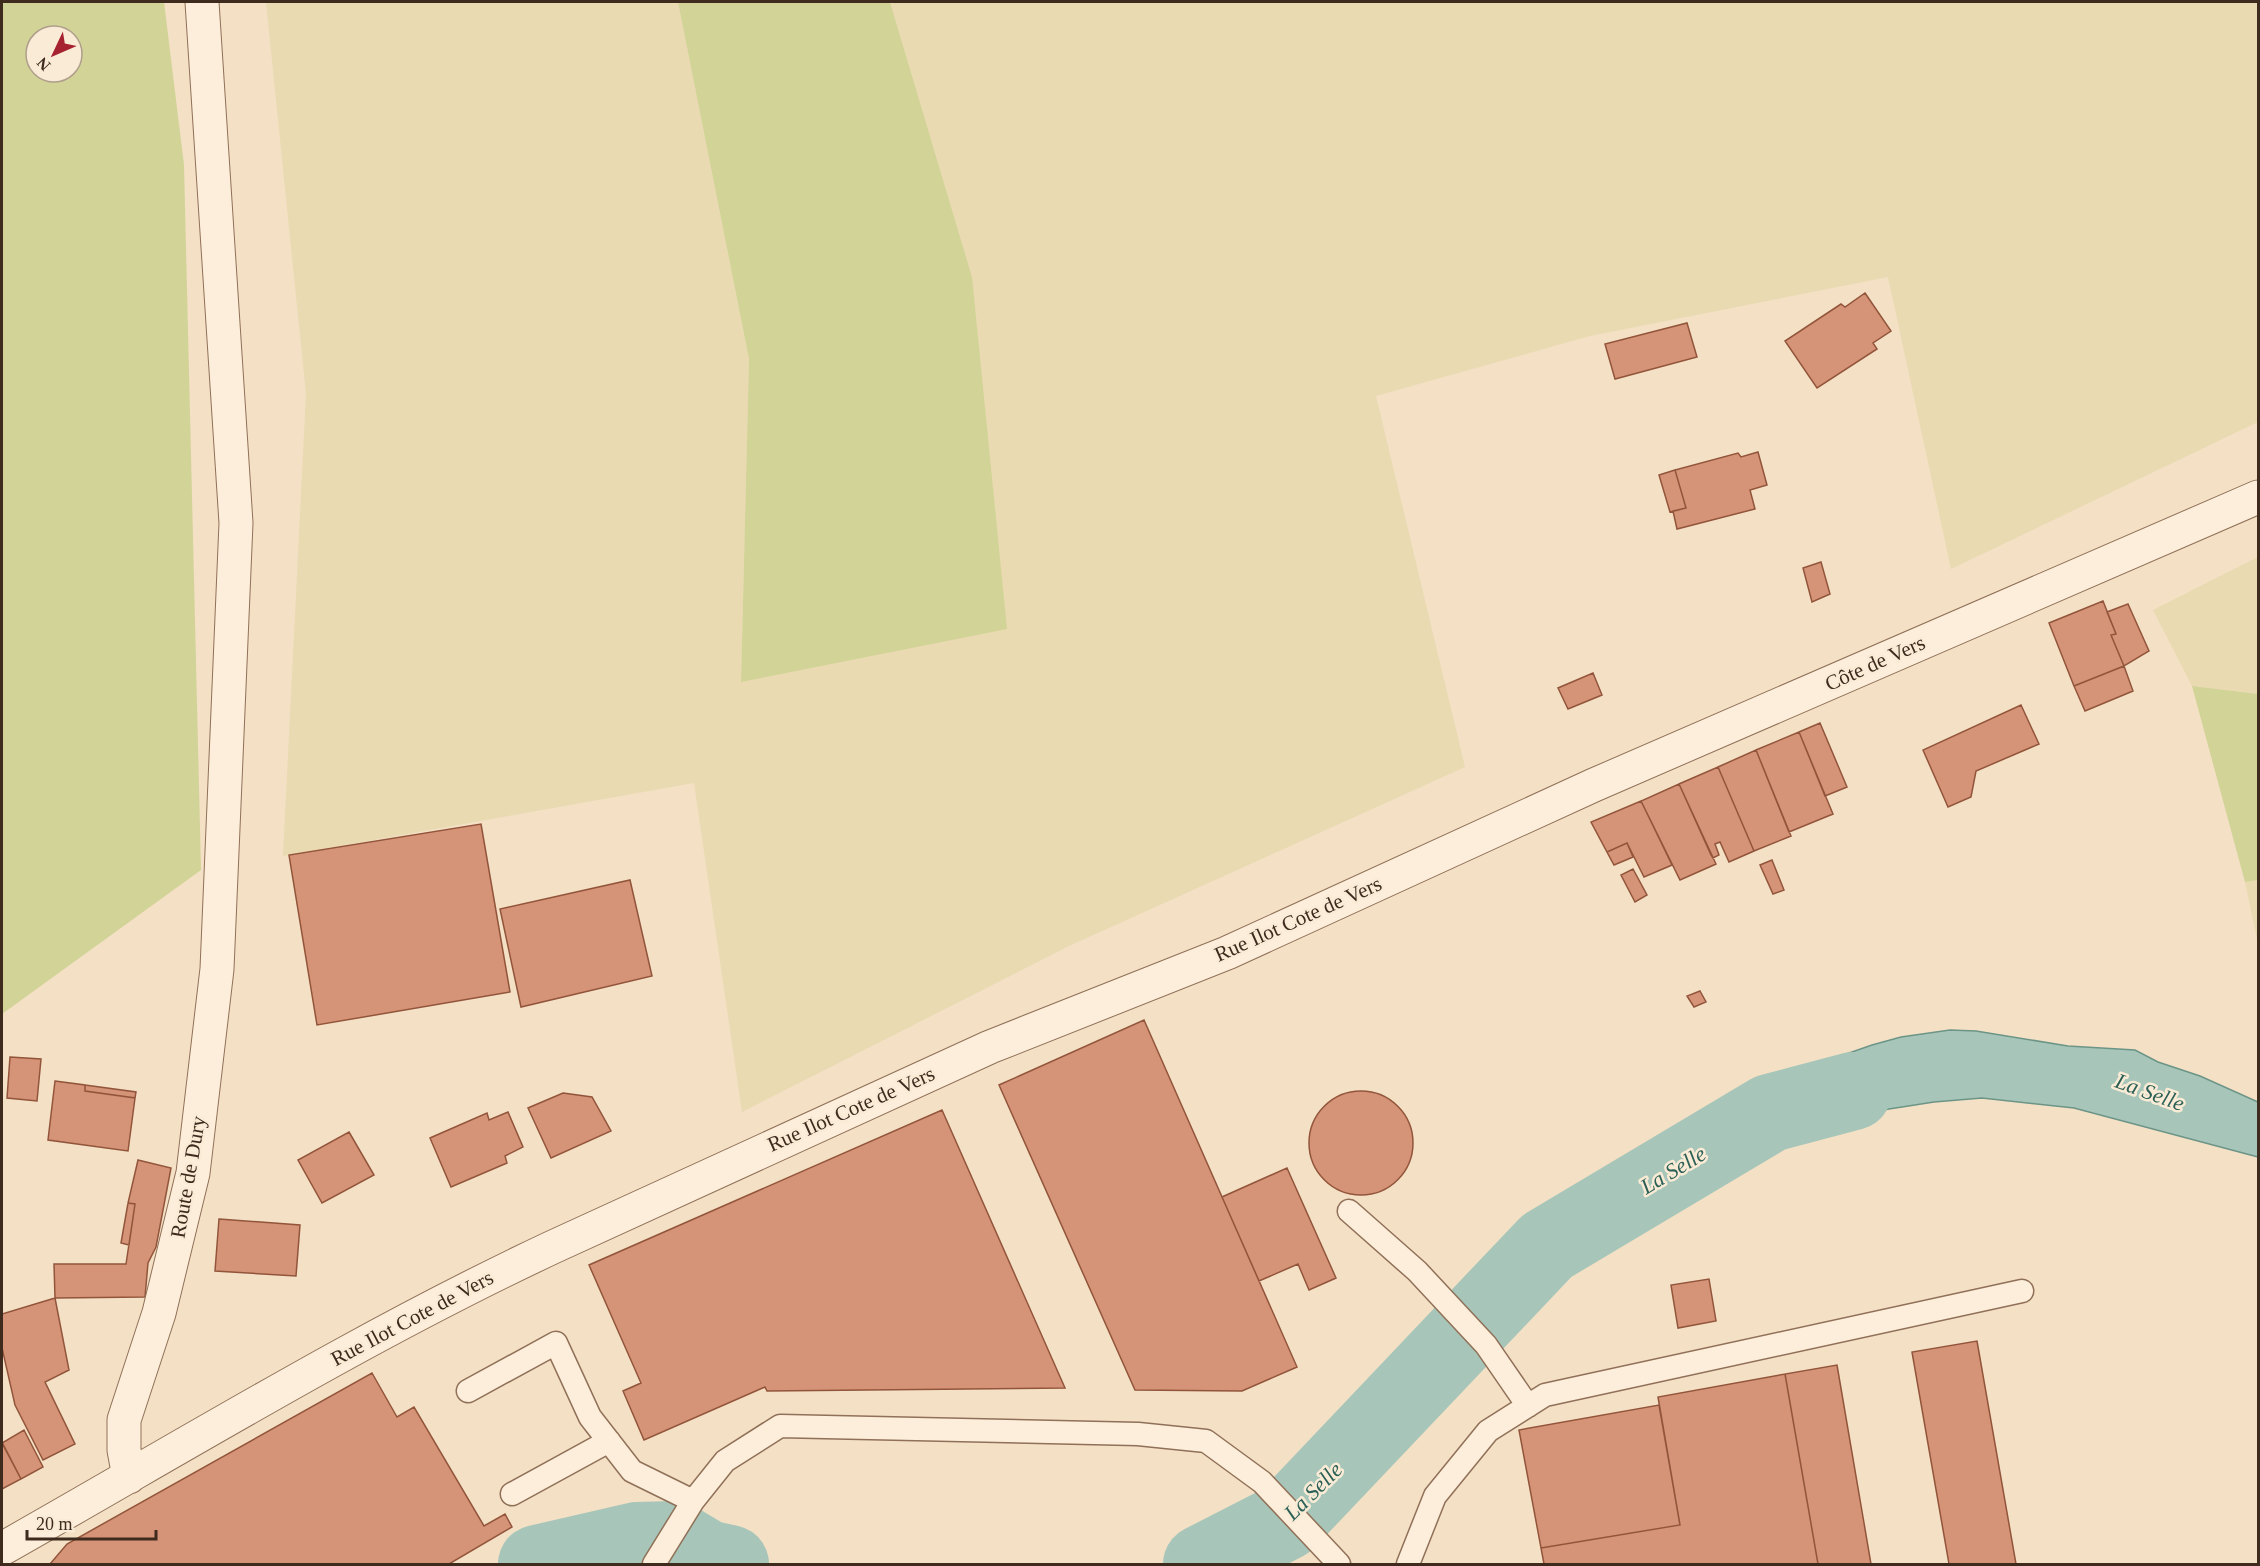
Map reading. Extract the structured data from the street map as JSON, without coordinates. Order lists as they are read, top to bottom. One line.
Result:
{"streets":{"street":["Côte de Vers","Rue Ilot Cote de Vers","Route de Dury"]},"crossings":[["Côte de Vers","Rue Ilot Cote de Vers"],["Rue Ilot Cote de Vers","Route de Dury"]],"water":["La Selle"],"scale_bar":"20 m","north":"bottom left"}
